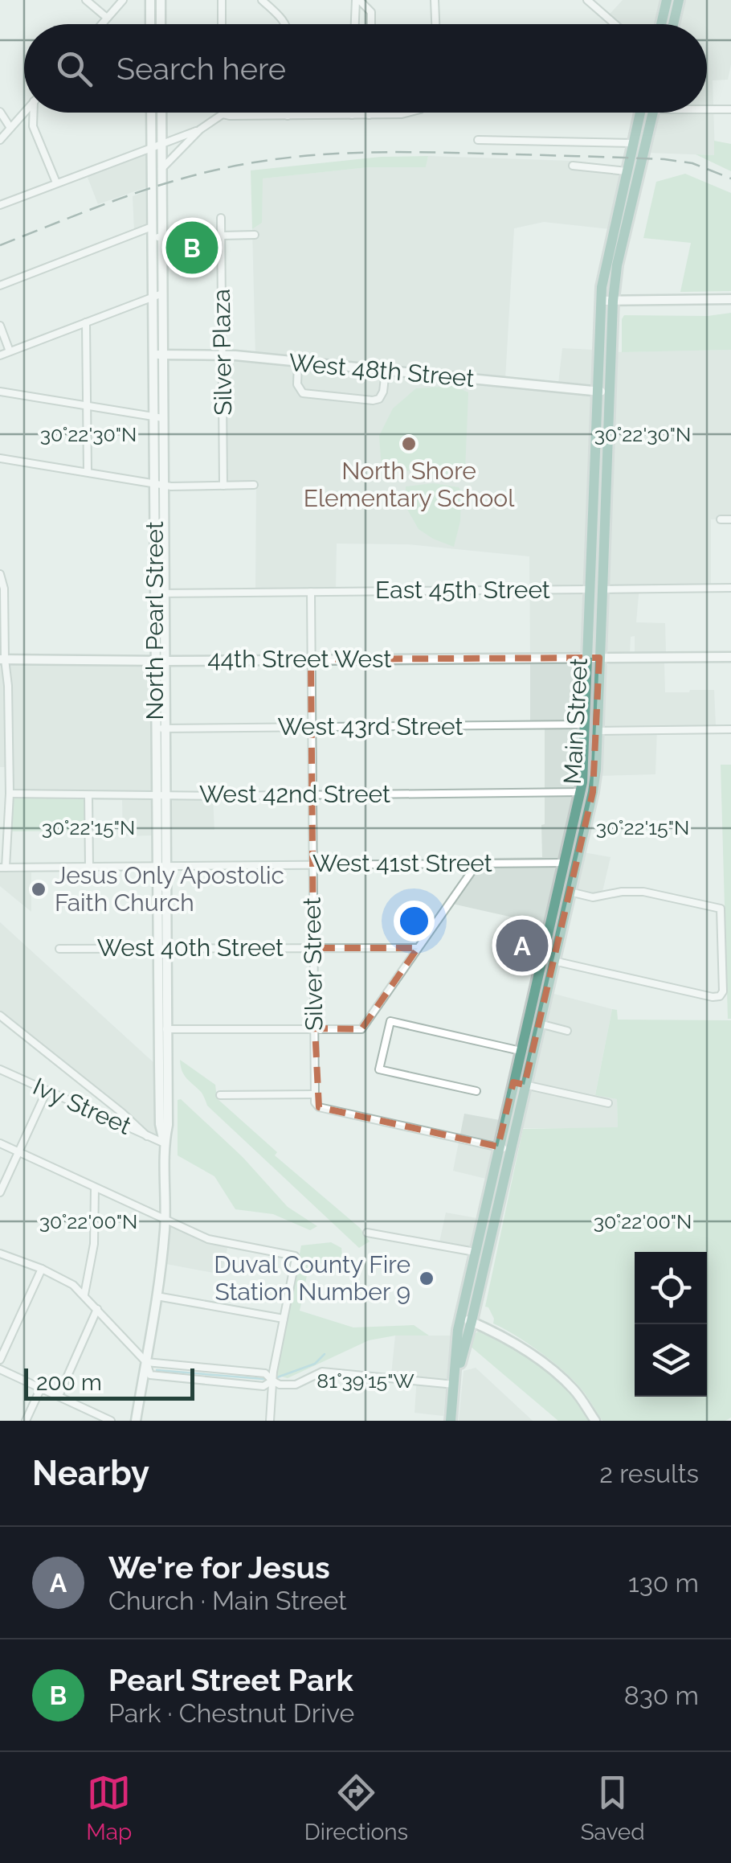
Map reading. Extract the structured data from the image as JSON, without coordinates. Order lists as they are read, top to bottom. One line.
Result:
{"streets":{"main road":["Main Street"],"street":["Silver Plaza","West 48th Street","East 45th Street","North Pearl Street","44th Street West","West 43rd Street","West 42nd Street","West 41st Street","West 40th Street","Silver Street","Ivy Street"]},"crossings":[["Silver Plaza","West 48th Street"],["West 48th Street","North Pearl Street"],["West 48th Street","Main Street"],["East 45th Street","North Pearl Street"],["East 45th Street","Main Street"],["East 45th Street","Silver Street"],["North Pearl Street","44th Street West"],["North Pearl Street","West 43rd Street"],["North Pearl Street","West 42nd Street"],["North Pearl Street","West 41st Street"],["North Pearl Street","West 40th Street"],["North Pearl Street","Ivy Street"],["44th Street West","Main Street"],["44th Street West","Silver Street"],["Main Street","West 43rd Street"],["Main Street","West 42nd Street"],["Main Street","West 41st Street"],["West 43rd Street","Silver Street"],["West 42nd Street","Silver Street"],["West 41st Street","Silver Street"],["West 40th Street","Silver Street"]],"places":["North Shore Elementary School","Jesus Only Apostolic Faith Church","Duval County Fire Station Number 9"],"scale_bar":"200 m","page":{"search":"Search here","pins":["B","A"],"scale":"200 m","heading":["Nearby","2 results"],"list":[{"mark":"A","name":"We're for Jesus","note":"Church · Main Street","value":"130 m"},{"mark":"B","name":"Pearl Street Park","note":"Park · Chestnut Drive","value":"830 m"}],"nav":["Map","Directions","Saved"]},"coordinates":["30°22'30\"N","30°22'15\"N","30°22'00\"N","81°39'15\"W"]}
